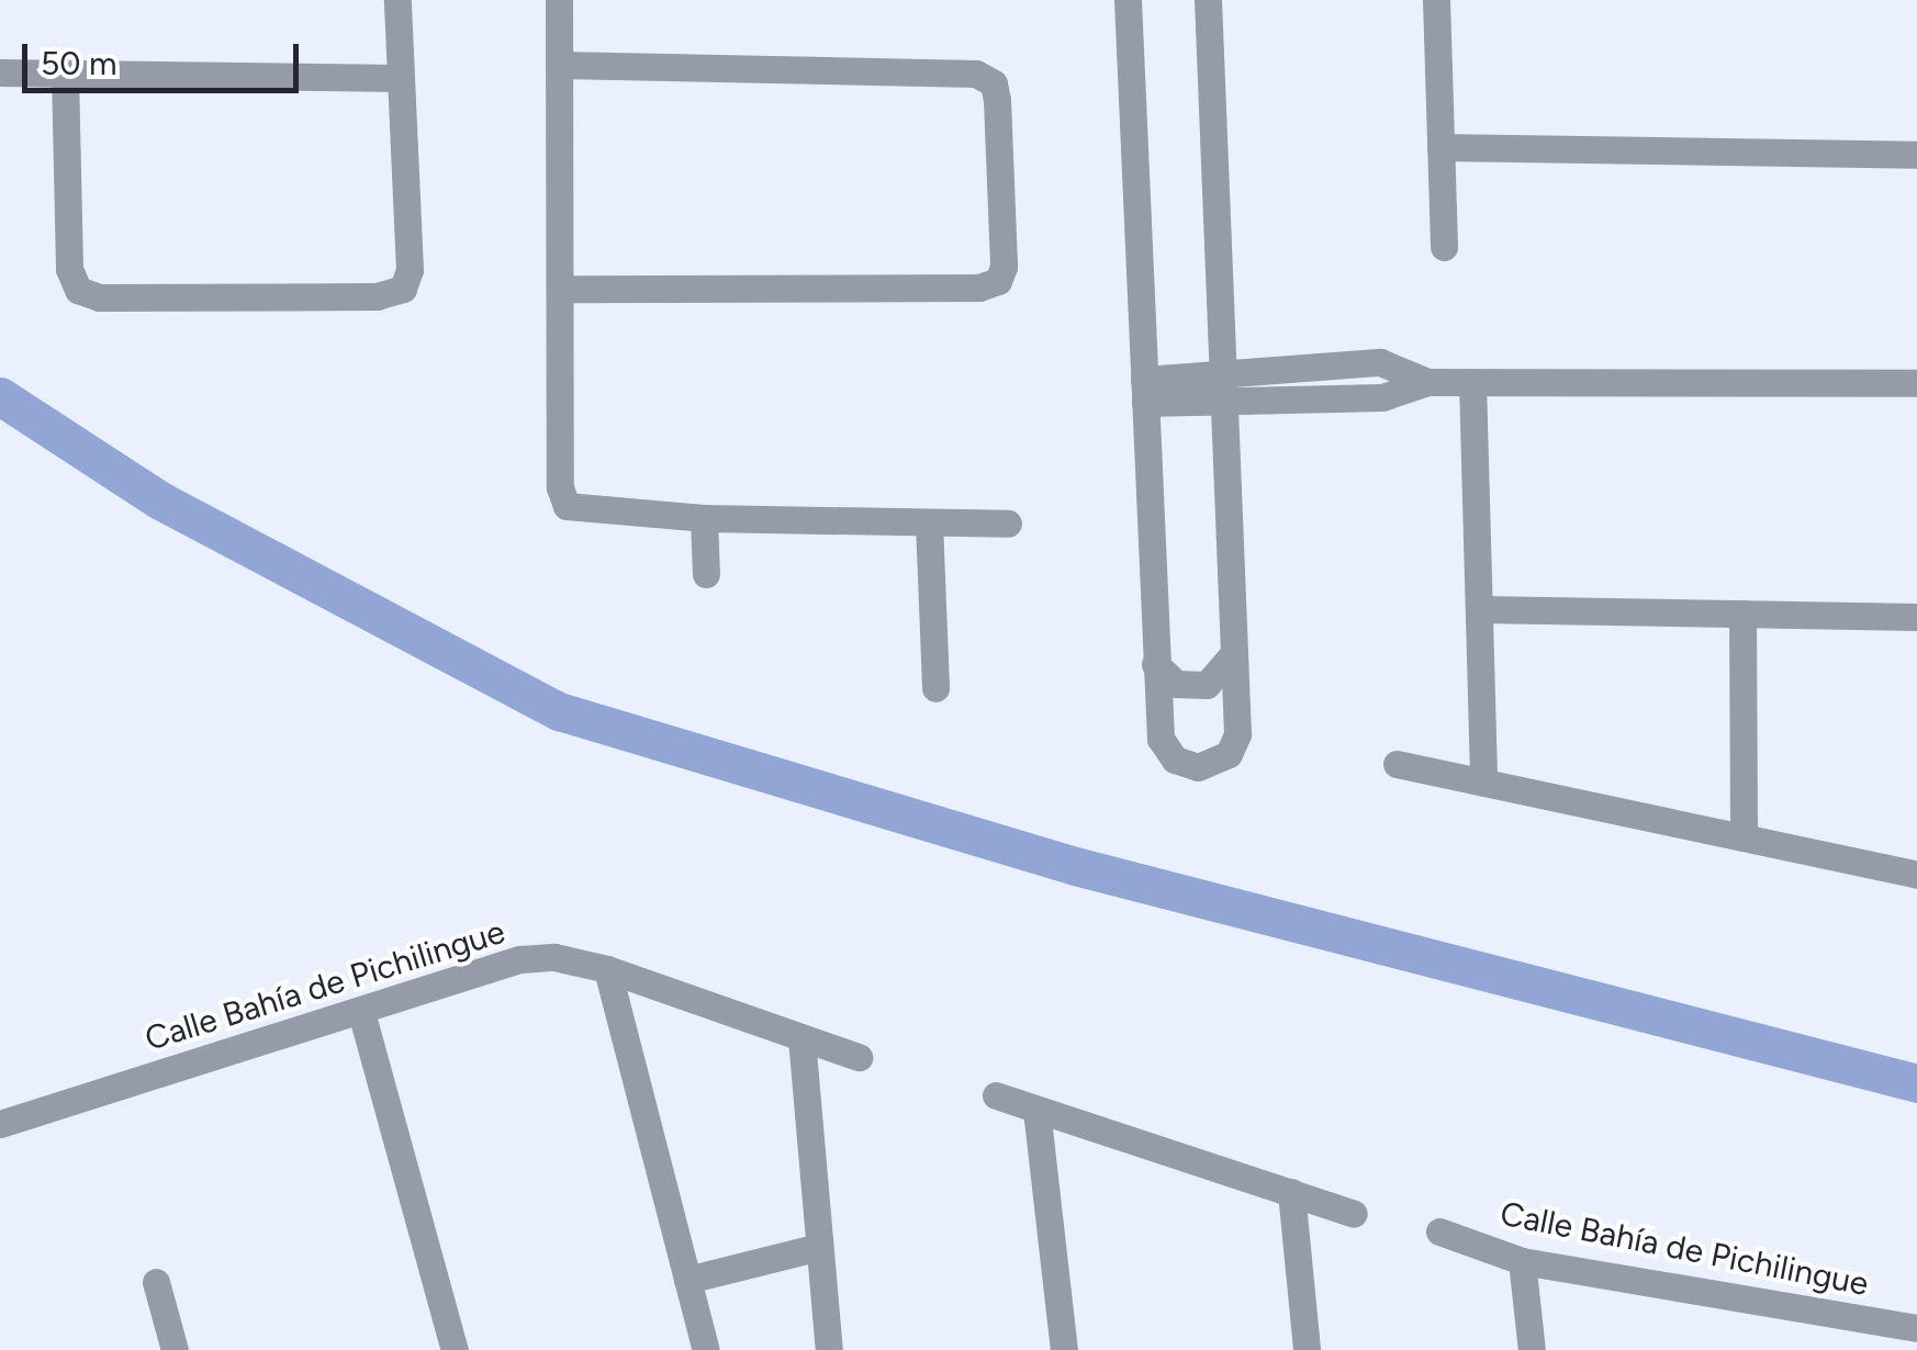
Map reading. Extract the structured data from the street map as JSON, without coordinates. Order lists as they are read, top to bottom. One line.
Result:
{"streets":{"street":["Calle Bahía de Pichilingue"]},"scale_bar":"50 m"}
